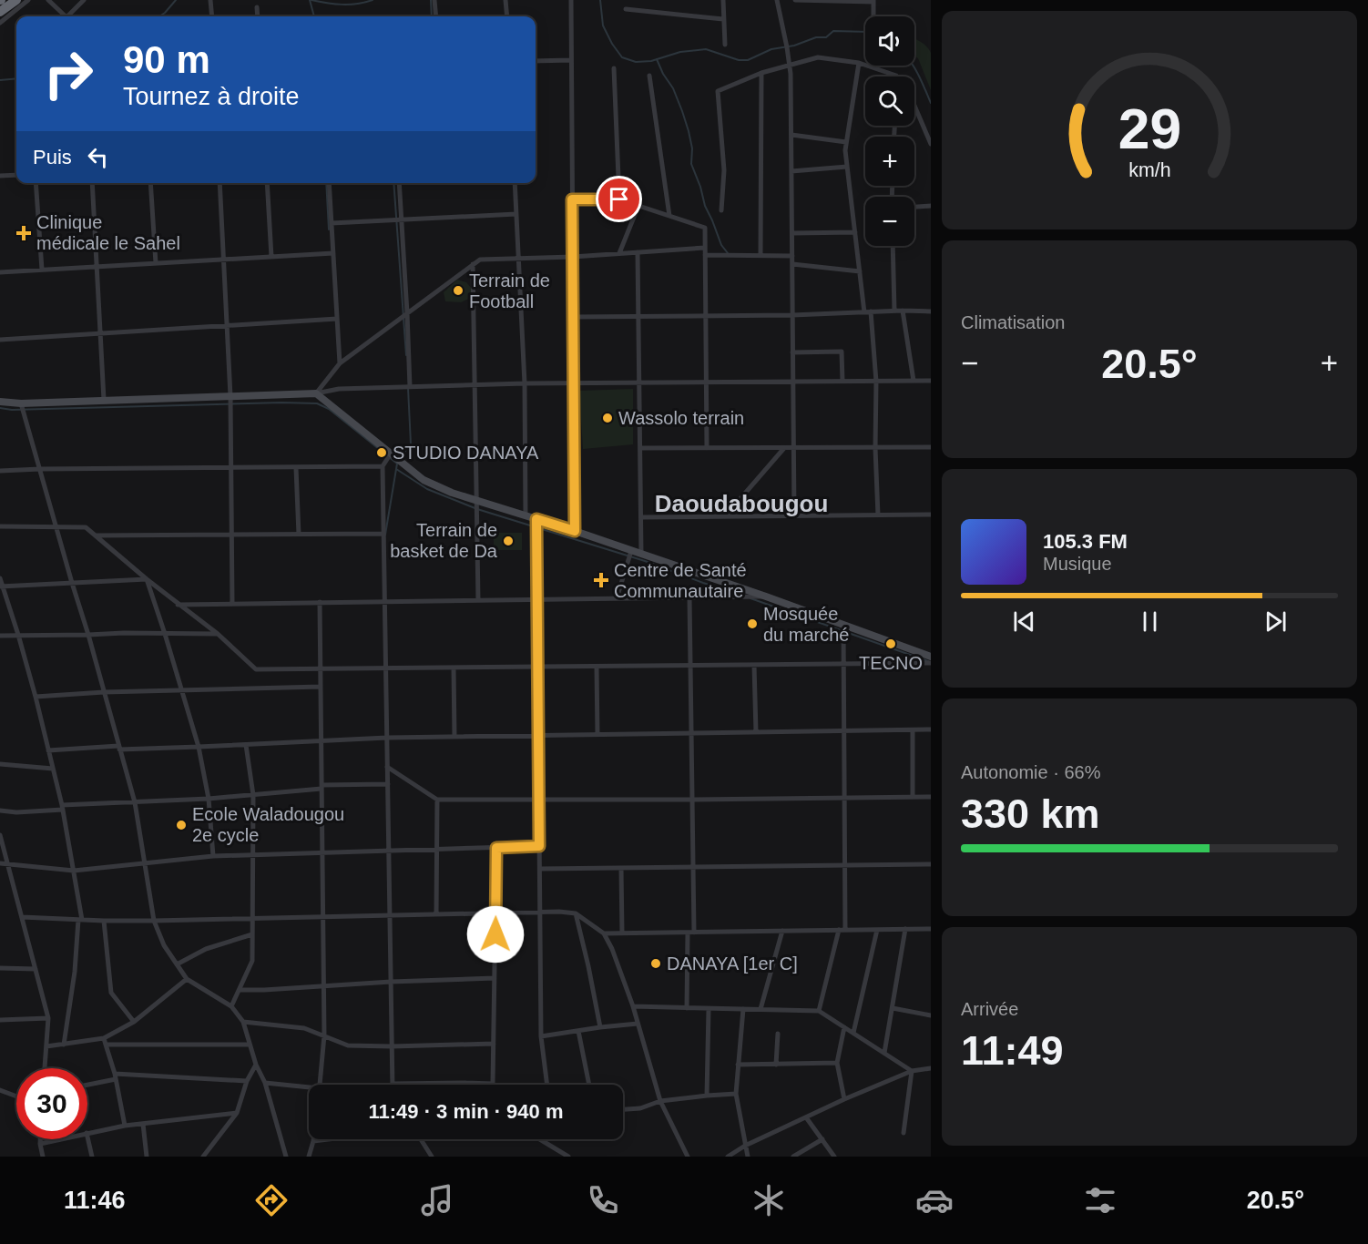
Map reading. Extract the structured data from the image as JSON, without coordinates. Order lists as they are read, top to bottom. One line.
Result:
{"districts":["Daoudabougou"],"places":{"health":["Clinique médicale le Sahel","Centre de Santé Communautaire"],"other":["Terrain de Football","Wassolo terrain","STUDIO DANAYA","Terrain de basket de Da","Mosquée du marché","TECNO","Ecole Waladougou 2e cycle","DANAYA [1er C]"]},"page":{"map_buttons":["+","−"],"turn":["90 m","Tournez à droite"],"then":"Puis","tile":["Climatisation",["Autonomie · 66%","330 km"],["Arrivée","11:49"]],"heat":["−","20.5°","+"],"song":["105.3 FM","Musique"],"limit":"30","trip":"11:49 · 3 min · 940 m","tabs":["11:46","20.5°"],"gauge":["29","km/h"]}}
